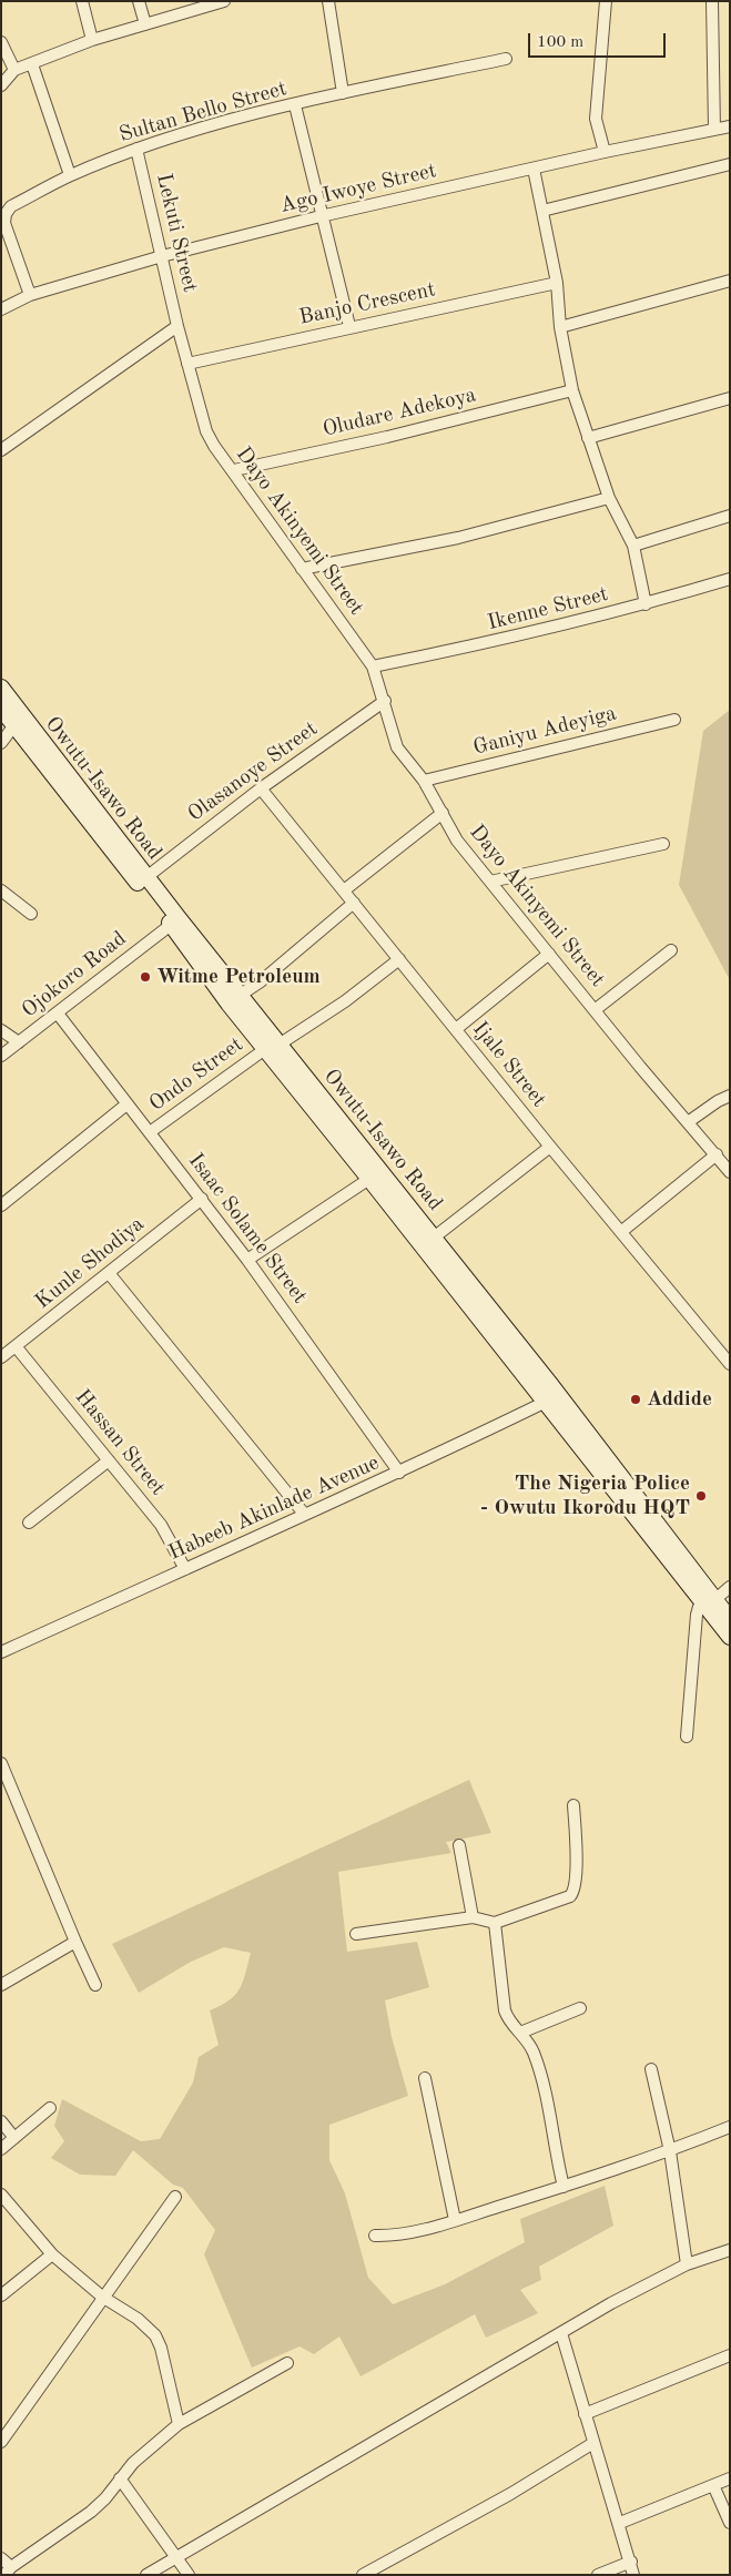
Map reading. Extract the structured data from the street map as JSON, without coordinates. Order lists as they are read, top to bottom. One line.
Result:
{"streets":{"street":["Sultan Bello Street","Ago Iwoye Street","Lekuti Street","Banjo Crescent","Oludare Adekoya","Dayo Akinyemi Street","Ikenne Street","Ganiyu Adeyiga","Olasanoye Street","Owutu-Isawo Road","Ojokoro Road","Ijale Street","Ondo Street","Isaac Solame Street","Kunle Shodiya","Hassan Street","Habeeb Akinlade Avenue"]},"crossings":[["Sultan Bello Street","Ago Iwoye Street"],["Sultan Bello Street","Lekuti Street"],["Ago Iwoye Street","Lekuti Street"],["Lekuti Street","Dayo Akinyemi Street"],["Banjo Crescent","Dayo Akinyemi Street"],["Oludare Adekoya","Dayo Akinyemi Street"],["Dayo Akinyemi Street","Ikenne Street"],["Dayo Akinyemi Street","Ganiyu Adeyiga"],["Dayo Akinyemi Street","Olasanoye Street"],["Olasanoye Street","Owutu-Isawo Road"],["Olasanoye Street","Ijale Street"],["Owutu-Isawo Road","Ojokoro Road"],["Owutu-Isawo Road","Ondo Street"],["Owutu-Isawo Road","Habeeb Akinlade Avenue"],["Ojokoro Road","Isaac Solame Street"],["Ondo Street","Isaac Solame Street"],["Isaac Solame Street","Kunle Shodiya"],["Isaac Solame Street","Habeeb Akinlade Avenue"],["Kunle Shodiya","Hassan Street"],["Hassan Street","Habeeb Akinlade Avenue"]],"places":["Witme Petroleum","Addide","The Nigeria Police - Owutu Ikorodu HQT"],"scale_bar":"100 m"}
